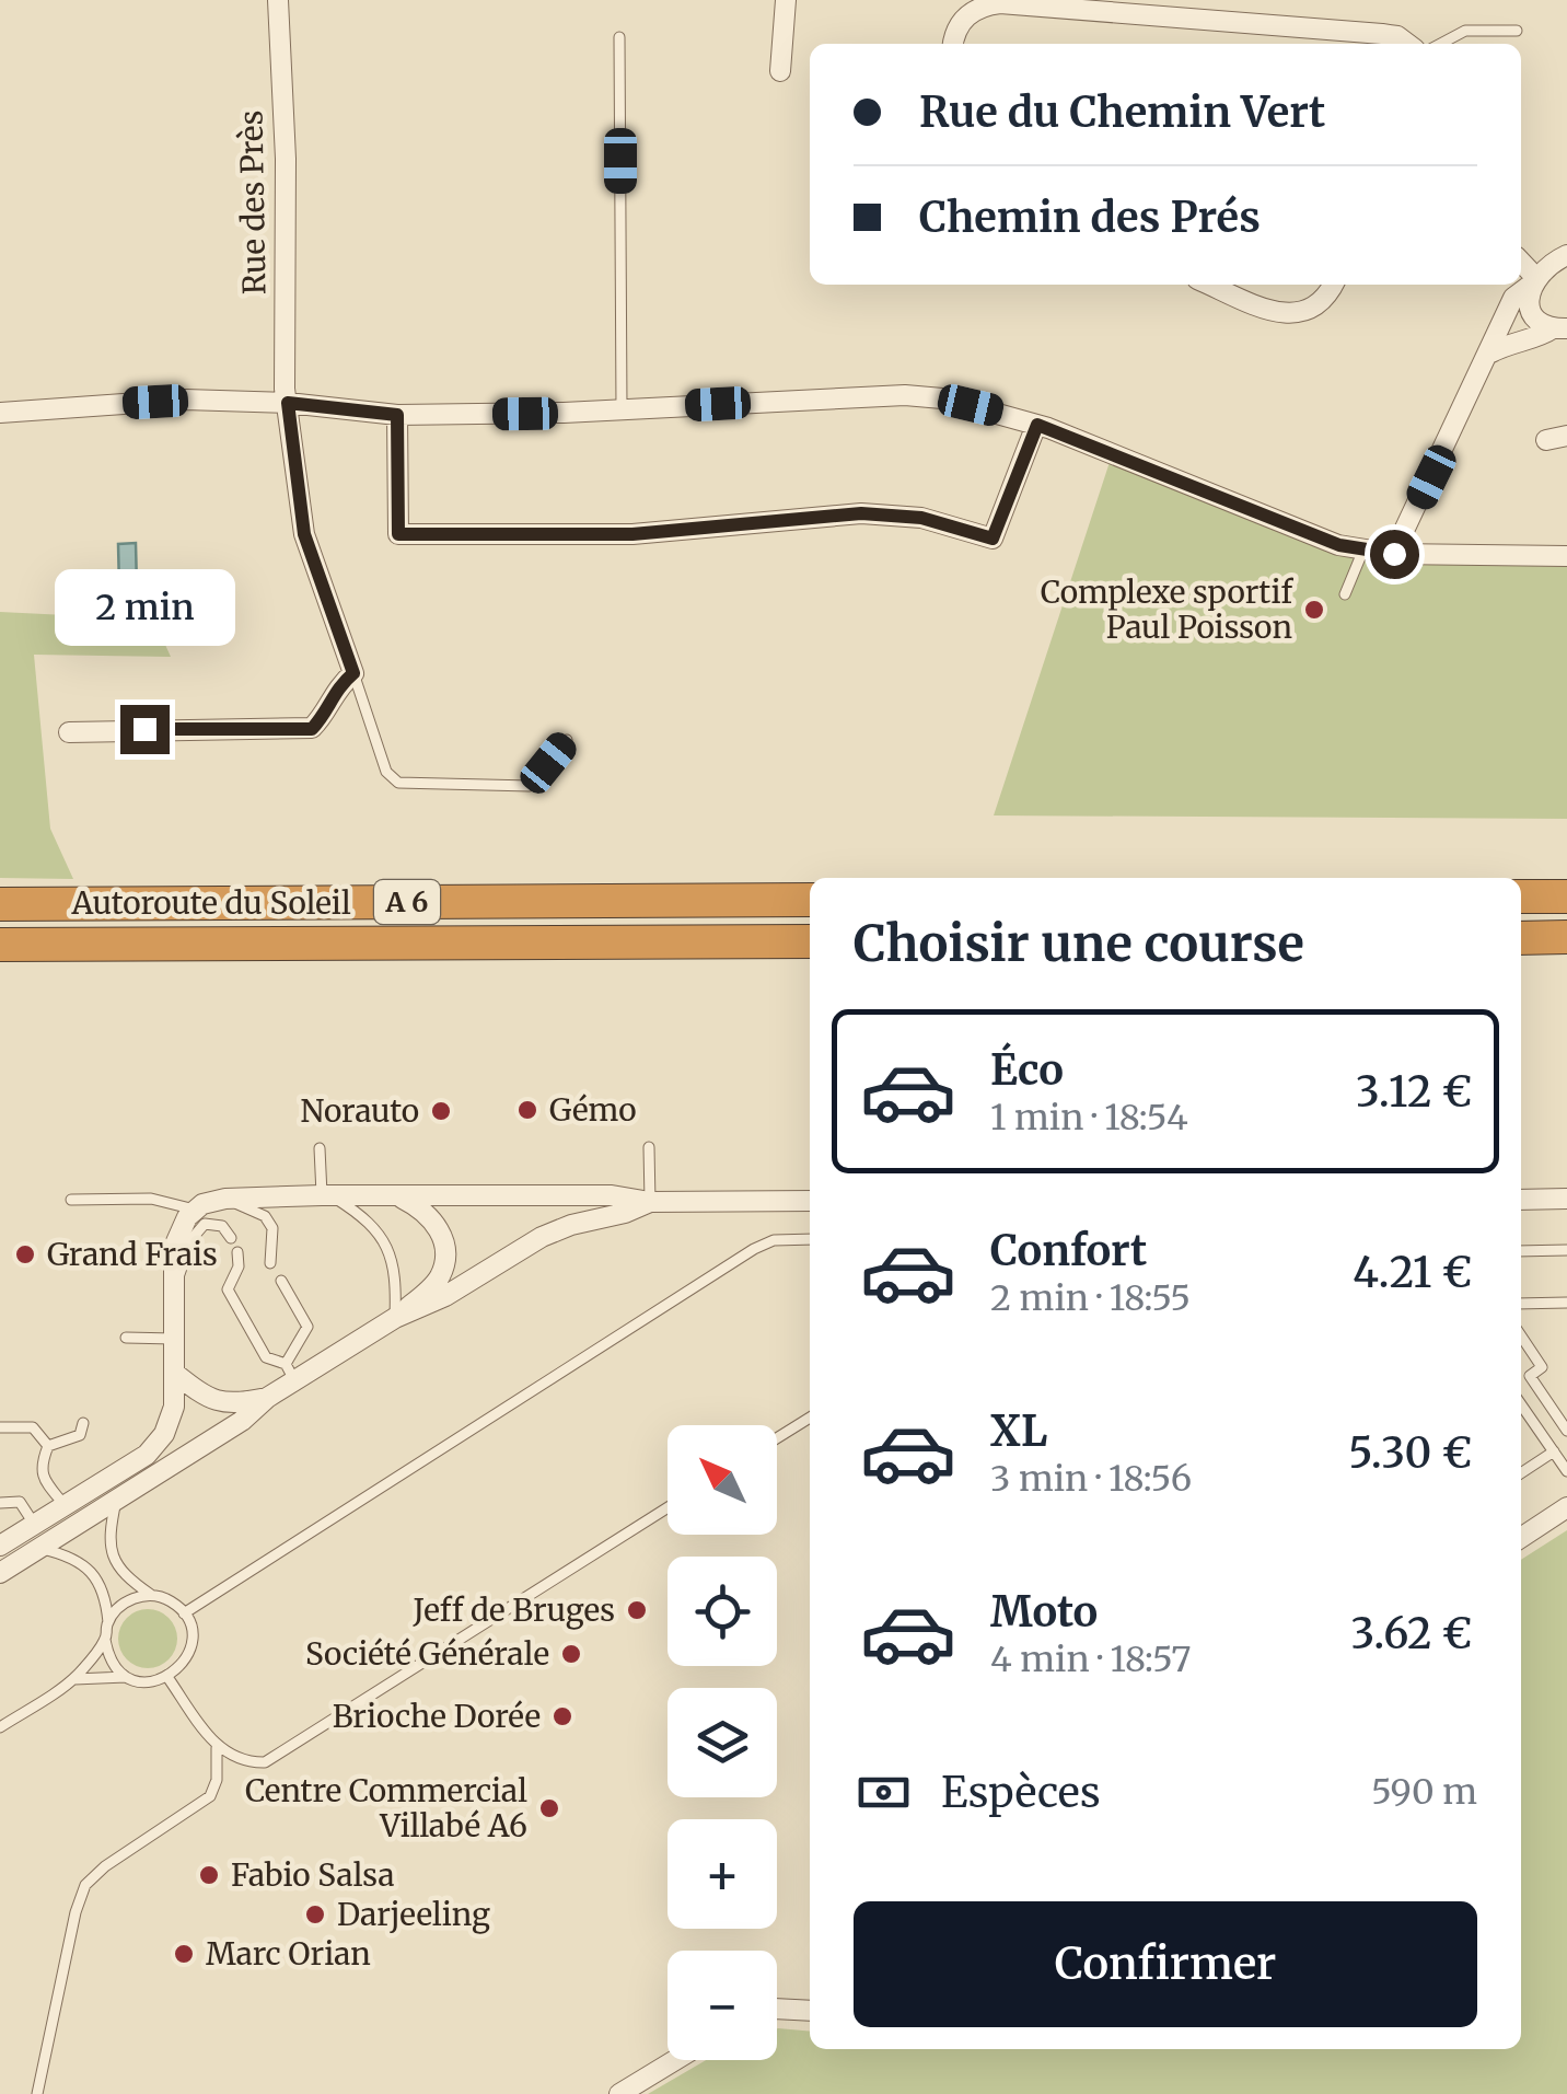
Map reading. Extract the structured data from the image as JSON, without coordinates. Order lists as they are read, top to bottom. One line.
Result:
{"streets":{"highway":["A 6","Autoroute du Soleil"],"street":["Rue des Près"]},"places":["Complexe sportif Paul Poisson","Gémo","Norauto","Grand Frais","Jeff de Bruges","Société Générale","Brioche Dorée","Centre Commercial Villabé A6","Fabio Salsa","Darjeeling","Marc Orian"],"north":"top left","page":{"banner":["Rue du Chemin Vert","Chemin des Prés"],"bubble":"2 min","heading":"Choisir une course","list":[{"name":"Éco","note":"1 min · 18:54","value":"3.12 €"},{"name":"Confort","note":"2 min · 18:55","value":"4.21 €"},{"name":"XL","note":"3 min · 18:56","value":"5.30 €"},{"name":"Moto","note":"4 min · 18:57","value":"3.62 €"}],"map_buttons":["+","−"],"pay":["Espèces","590 m"],"buttons":"Confirmer"}}
